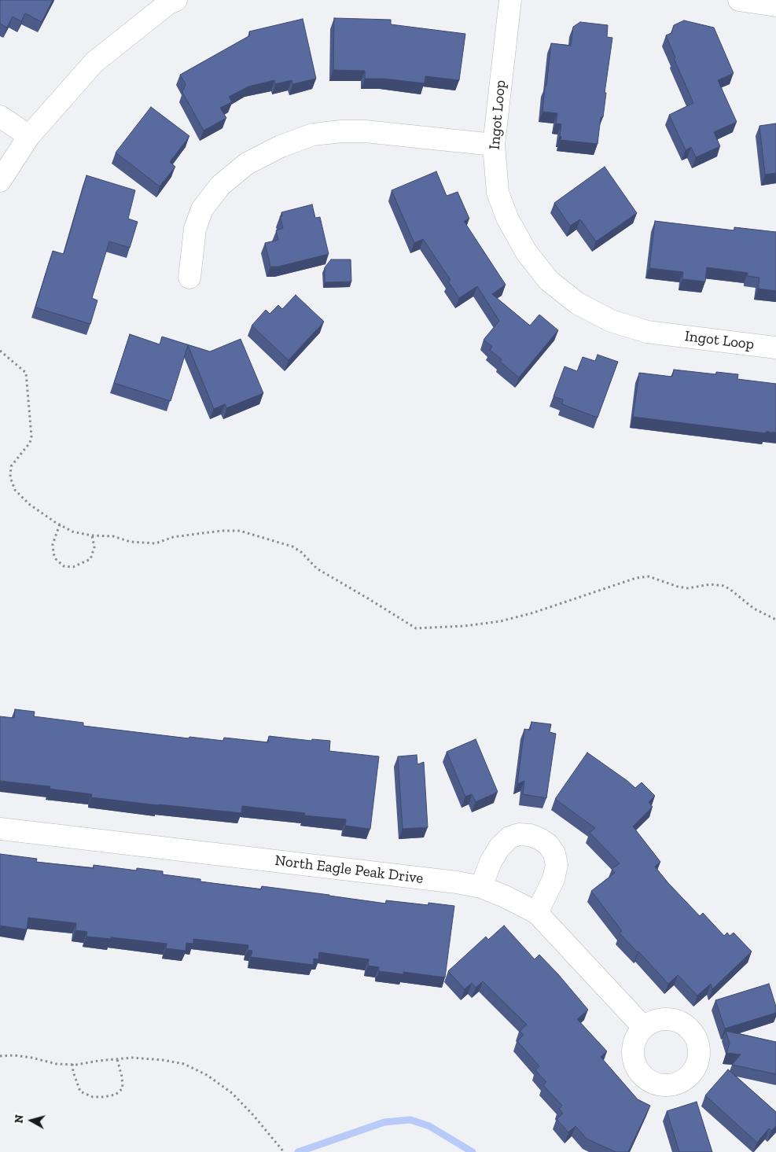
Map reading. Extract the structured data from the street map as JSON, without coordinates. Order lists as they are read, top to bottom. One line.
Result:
{"streets":{"street":["Ingot Loop","North Eagle Peak Drive"]},"north":"left"}
